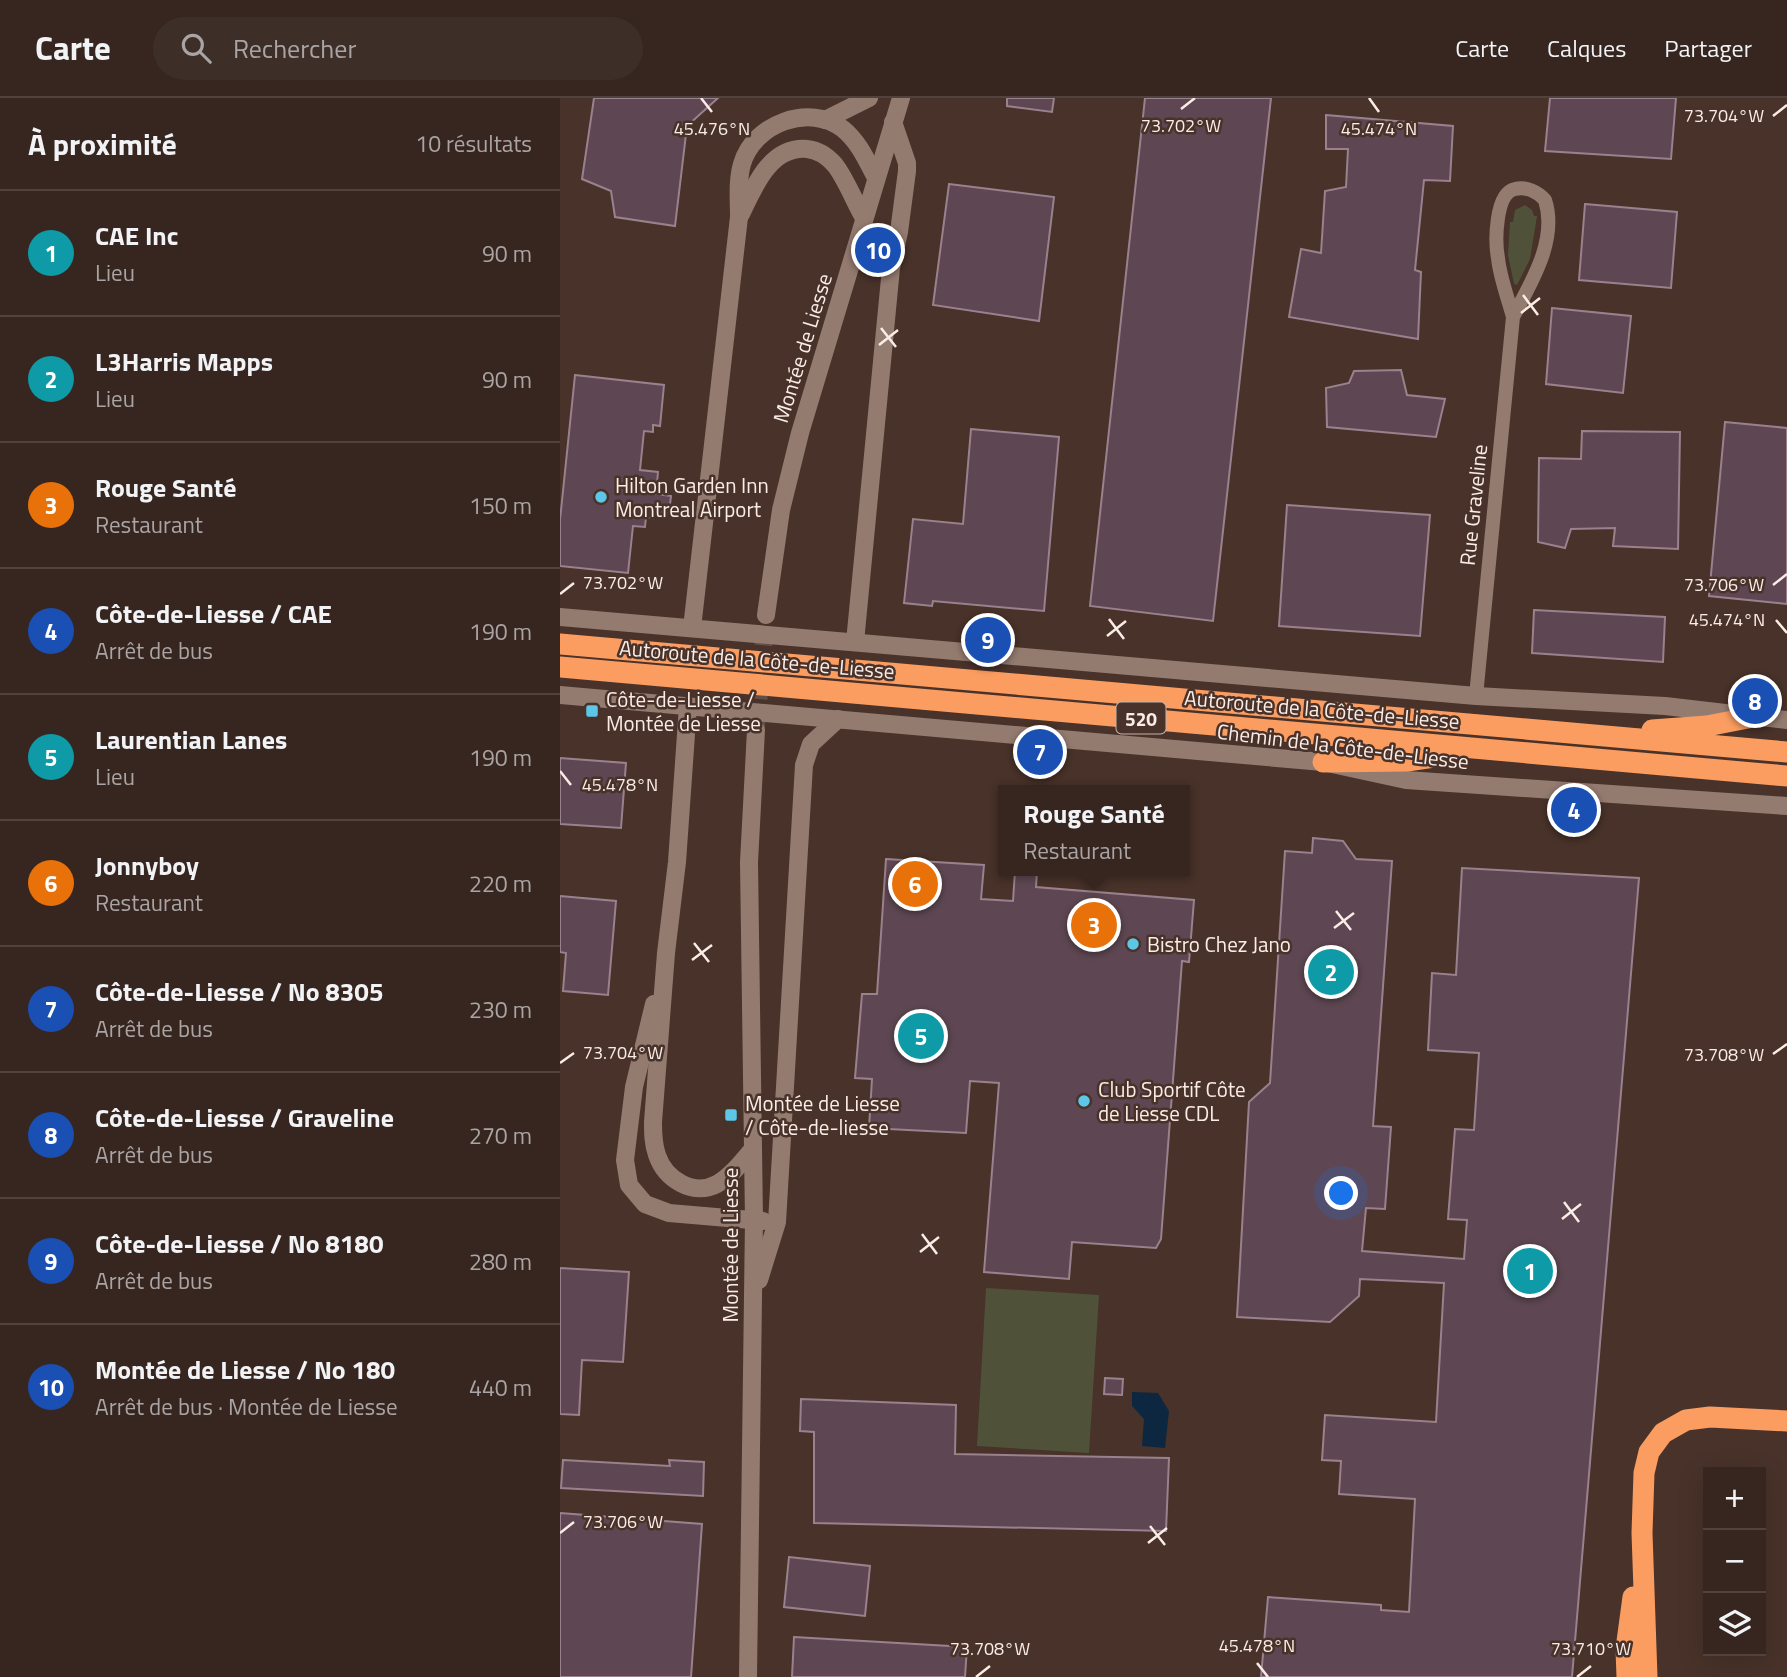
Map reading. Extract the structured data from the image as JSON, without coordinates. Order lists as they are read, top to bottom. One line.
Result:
{"streets":{"highway":["Autoroute de la Côte-de-Liesse","520"],"street":["Montée de Liesse","Rue Graveline","Chemin de la Côte-de-Liesse"]},"places":{"other":["Hilton Garden Inn Montreal Airport","Bistro Chez Jano","Club Sportif Côte de Liesse CDL"],"transit":["Côte-de-Liesse / Montée de Liesse","Montée de Liesse / Côte-de-liesse"]},"page":{"header":"Carte","search":"Rechercher","nav":["Carte","Calques","Partager"],"heading":["À proximité","10 résultats"],"list":[{"mark":"1","name":"CAE Inc","note":"Lieu","value":"90 m"},{"mark":"2","name":"L3Harris Mapps","note":"Lieu","value":"90 m"},{"mark":"3","name":"Rouge Santé","note":"Restaurant","value":"150 m"},{"mark":"4","name":"Côte-de-Liesse / CAE","note":"Arrêt de bus","value":"190 m"},{"mark":"5","name":"Laurentian Lanes","note":"Lieu","value":"190 m"},{"mark":"6","name":"Jonnyboy","note":"Restaurant","value":"220 m"},{"mark":"7","name":"Côte-de-Liesse / No 8305","note":"Arrêt de bus","value":"230 m"},{"mark":"8","name":"Côte-de-Liesse / Graveline","note":"Arrêt de bus","value":"270 m"},{"mark":"9","name":"Côte-de-Liesse / No 8180","note":"Arrêt de bus","value":"280 m"},{"mark":"10","name":"Montée de Liesse / No 180","note":"Arrêt de bus · Montée de Liesse","value":"440 m"}],"pins":["10","9","8","7","4","6","3","2","5","1"],"popup":["Rouge Santé","Restaurant"],"map_buttons":["+","−"]},"coordinates":["73.704°W","73.702°W","45.476°N","45.474°N","73.706°W","45.478°N","73.708°W","73.710°W"]}
